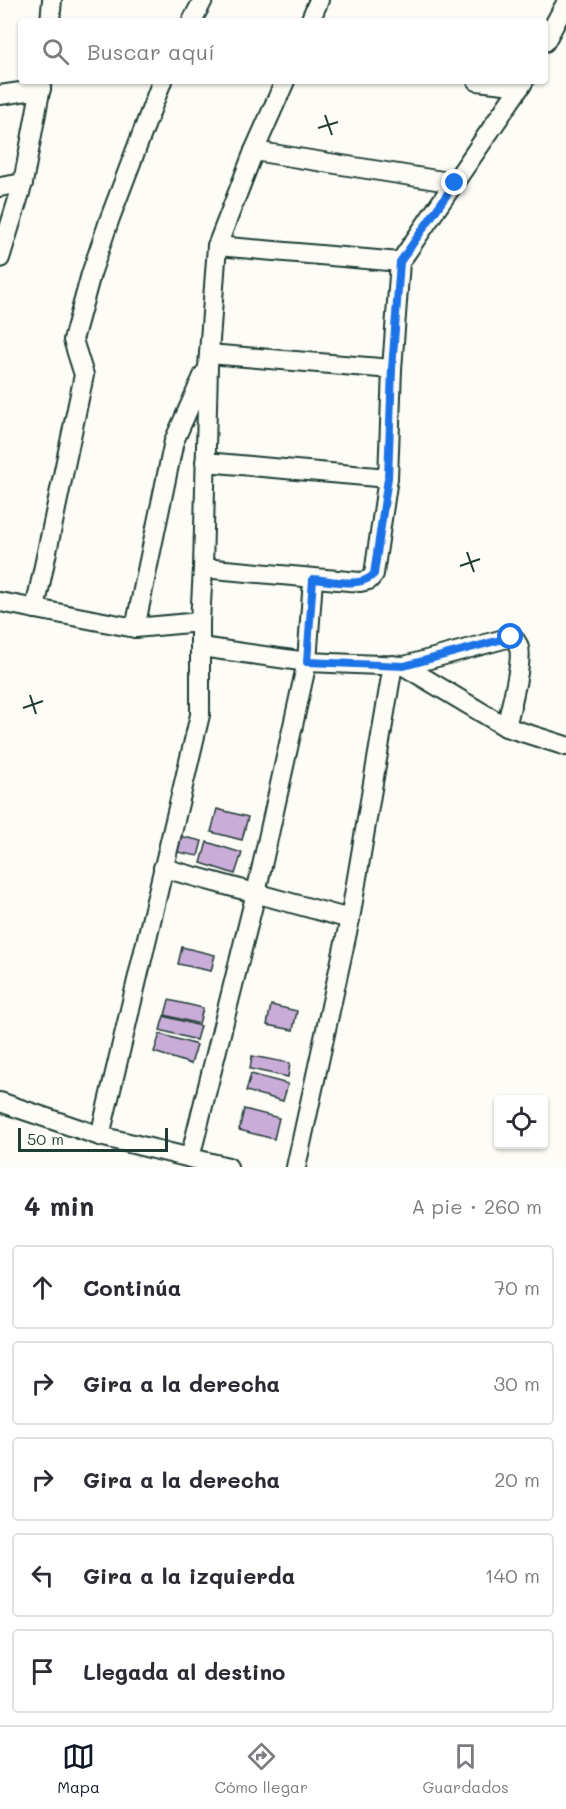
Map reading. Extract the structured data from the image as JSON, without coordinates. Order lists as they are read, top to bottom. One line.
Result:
{"scale_bar":"50 m","page":{"search":"Buscar aquí","scale":"50 m","heading":["4 min","A pie · 260 m"],"list":[["Continúa","70 m"],["Gira a la derecha","30 m"],["Gira a la derecha","20 m"],["Gira a la izquierda","140 m"],"Llegada al destino"],"nav":["Mapa","Cómo llegar","Guardados"]}}
